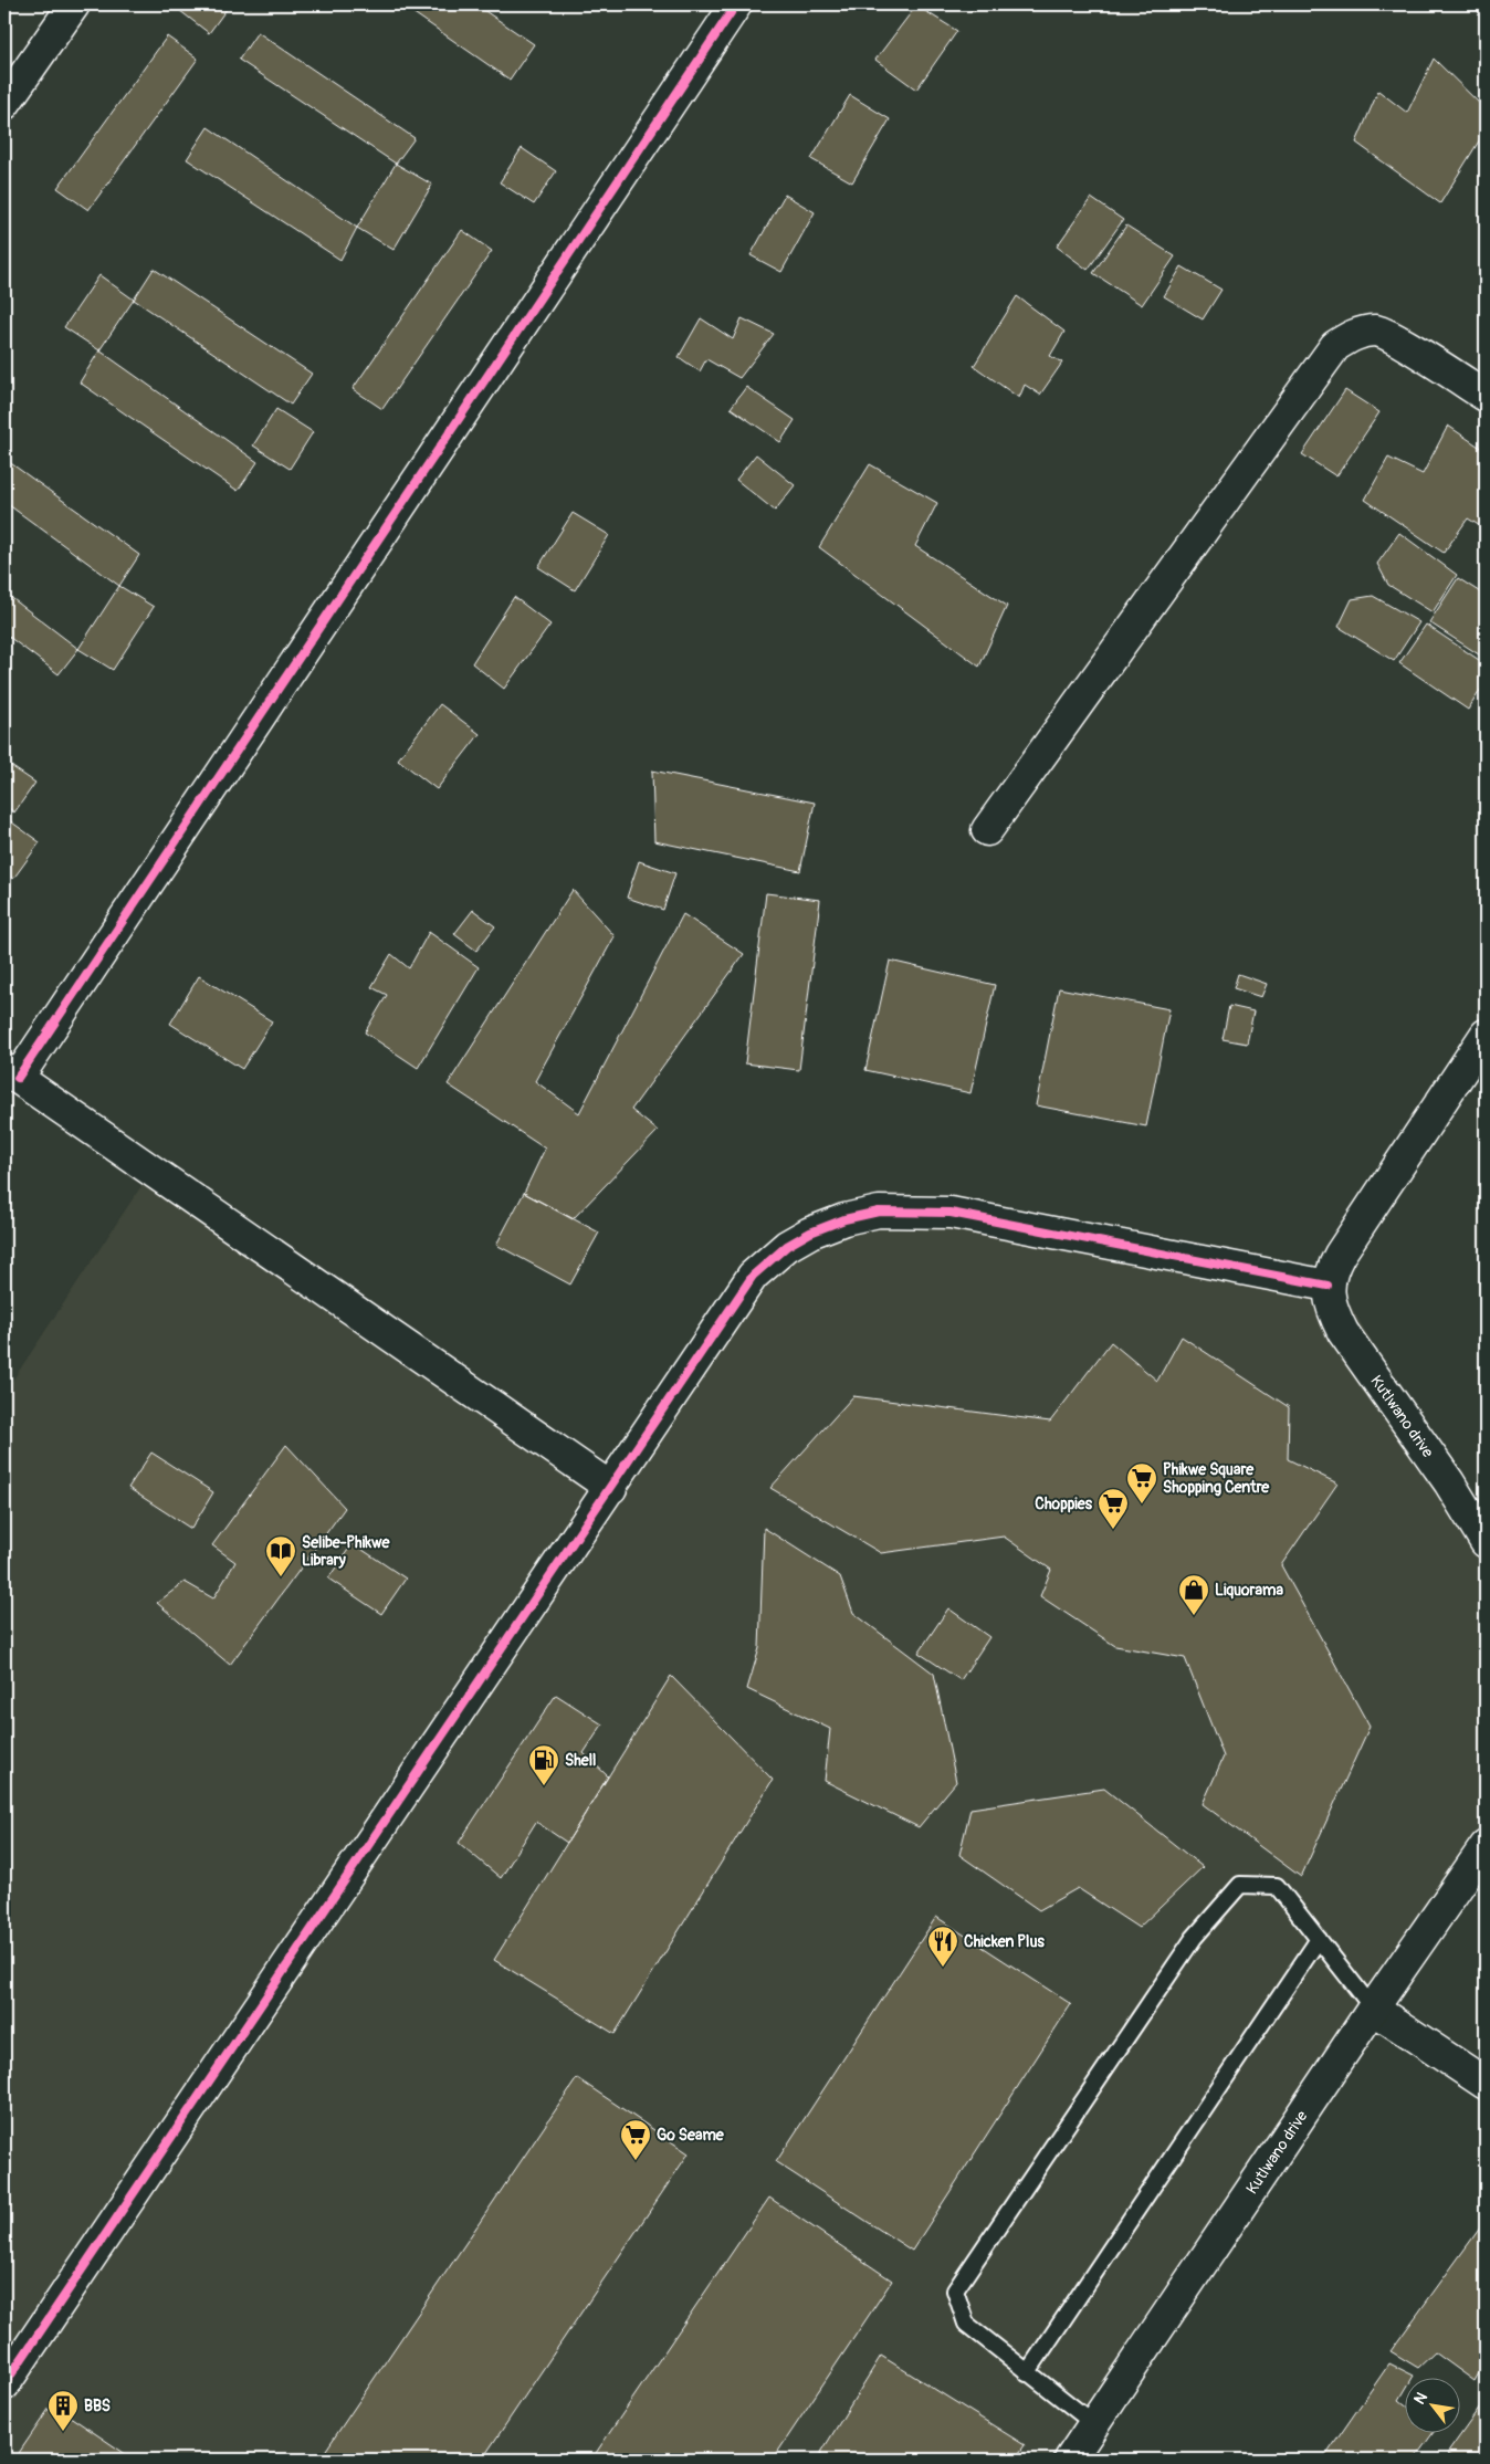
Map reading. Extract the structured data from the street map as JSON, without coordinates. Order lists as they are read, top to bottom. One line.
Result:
{"streets":{"street":["Kutlwano drive"]},"places":{"supermarket":["Phikwe Square Shopping Centre","Choppies","Go Seame"],"library":["Selibe-Phikwe Library"],"shop":["Liquorama"],"fuel station":["Shell"],"restaurant":["Chicken Plus"],"building":["BBS"]},"north":"top left"}
